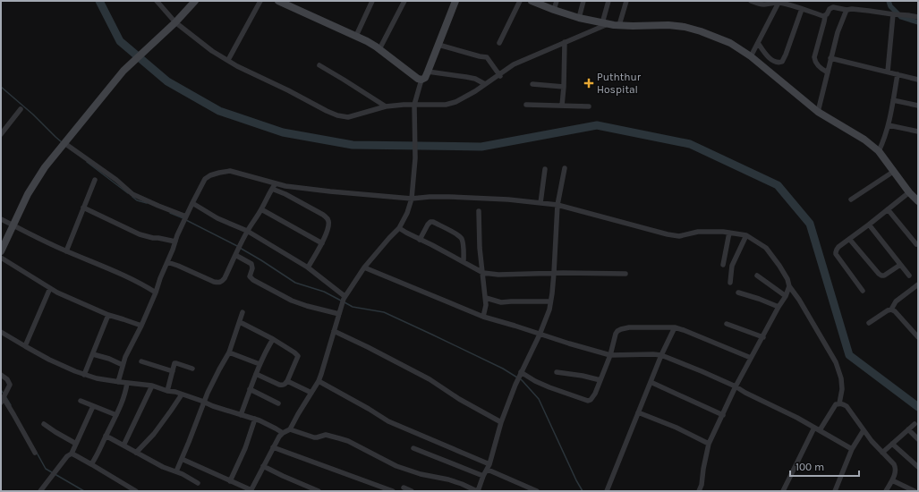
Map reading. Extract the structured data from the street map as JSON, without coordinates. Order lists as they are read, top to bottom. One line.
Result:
{"places":{"health":["Puththur Hospital"]},"scale_bar":"100 m"}
